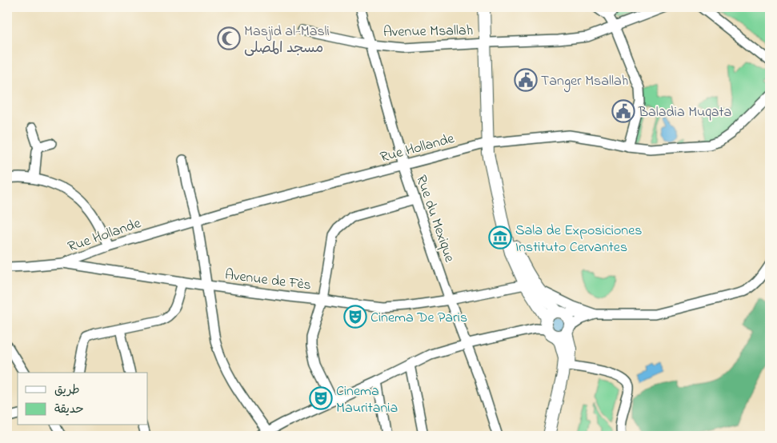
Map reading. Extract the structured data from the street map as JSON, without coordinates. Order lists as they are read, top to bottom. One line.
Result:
{"streets":{"street":["Avenue Msallah","Rue Hollande","Rue du Mexique","Avenue de Fès"]},"crossings":[["Avenue Msallah","Rue du Mexique"],["Rue Hollande","Rue du Mexique"],["Rue Hollande","Avenue de Fès"],["Rue du Mexique","Avenue de Fès"]],"places":{"mosque":["Masjid al-Masli مسجد المصلى"],"public building":["Tanger Msallah","Baladia Muqata"],"museum":["Sala de Exposiciones Instituto Cervantes"],"theatre":["Cinema De Paris","Cinema Mauritania"]},"legend":["طريق","حديقة"]}
